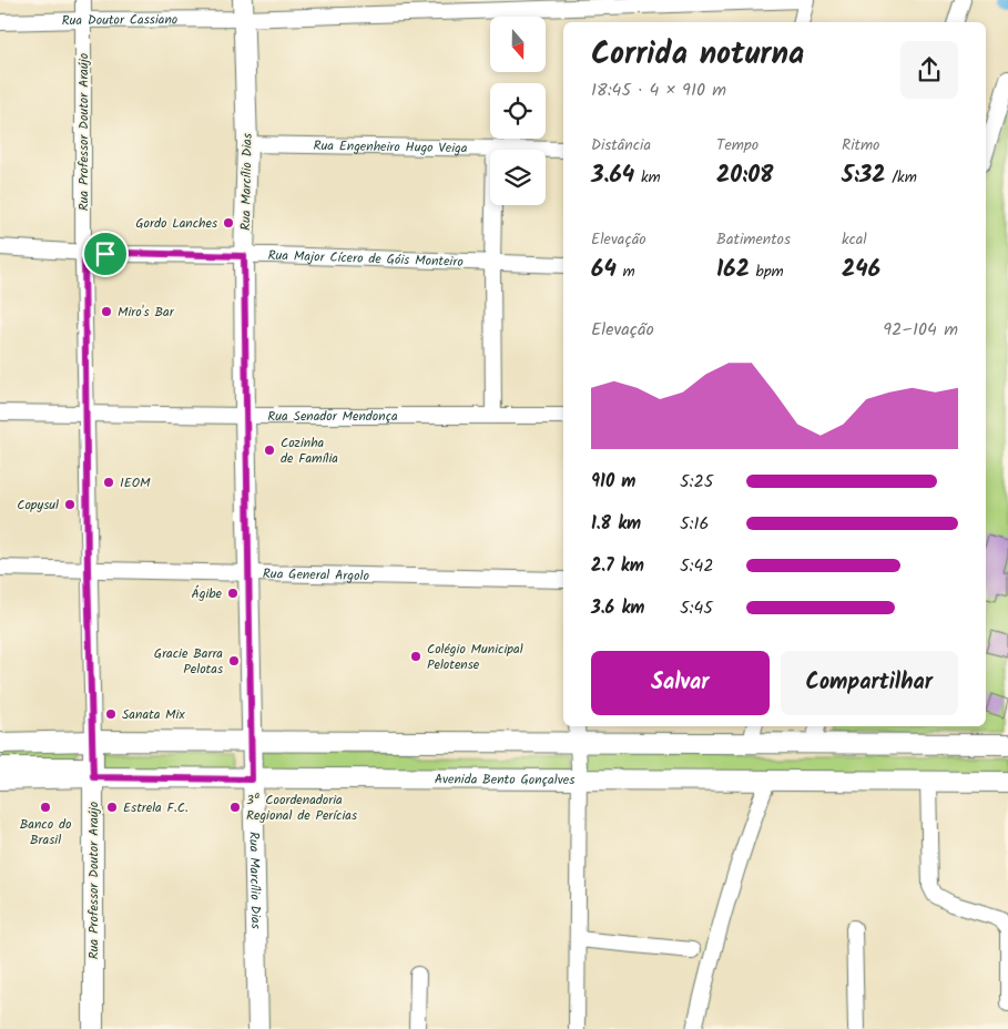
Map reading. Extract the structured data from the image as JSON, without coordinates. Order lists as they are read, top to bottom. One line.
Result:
{"streets":{"main road":["Rua Professor Doutor Araújo","Rua Marcílio Dias","Avenida Bento Gonçalves"],"street":["Rua Doutor Cassiano","Rua Engenheiro Hugo Veiga","Rua Major Cícero de Góis Monteiro","Rua Senador Mendonça","Rua General Argolo"]},"crossings":[["Rua Doutor Cassiano","Rua Professor Doutor Araújo"],["Rua Doutor Cassiano","Rua Marcílio Dias"],["Rua Professor Doutor Araújo","Rua Major Cícero de Góis Monteiro"],["Rua Professor Doutor Araújo","Rua Senador Mendonça"],["Rua Professor Doutor Araújo","Rua General Argolo"],["Rua Professor Doutor Araújo","Avenida Bento Gonçalves"],["Rua Engenheiro Hugo Veiga","Rua Marcílio Dias"],["Rua Marcílio Dias","Rua Major Cícero de Góis Monteiro"],["Rua Marcílio Dias","Rua Senador Mendonça"],["Rua Marcílio Dias","Rua General Argolo"],["Rua Marcílio Dias","Avenida Bento Gonçalves"]],"places":["Gordo Lanches","Miro's Bar","Cozinha de Família","IEOM","Copysul","Ágibe","Colégio Municipal Pelotense","Gracie Barra Pelotas","Sanata Mix","Banco do Brasil","Estrela F.C.","3ª Coordenadoria Regional de Perícias"],"north":"bottom","page":{"heading":["Corrida noturna","18:45 · 4 × 910 m"],"stats":[["Distância","3.64 km"],["Tempo","20:08"],["Ritmo","5:32 /km"],["Elevação","64 m"],["Batimentos","162 bpm"],["kcal","246"]],"chart":["Elevação","92–104 m"],"list":[{"name":"910 m","note":"5:25"},{"name":"1.8 km","note":"5:16"},{"name":"2.7 km","note":"5:42"},{"name":"3.6 km","note":"5:45"}],"buttons":["Salvar","Compartilhar"]}}
